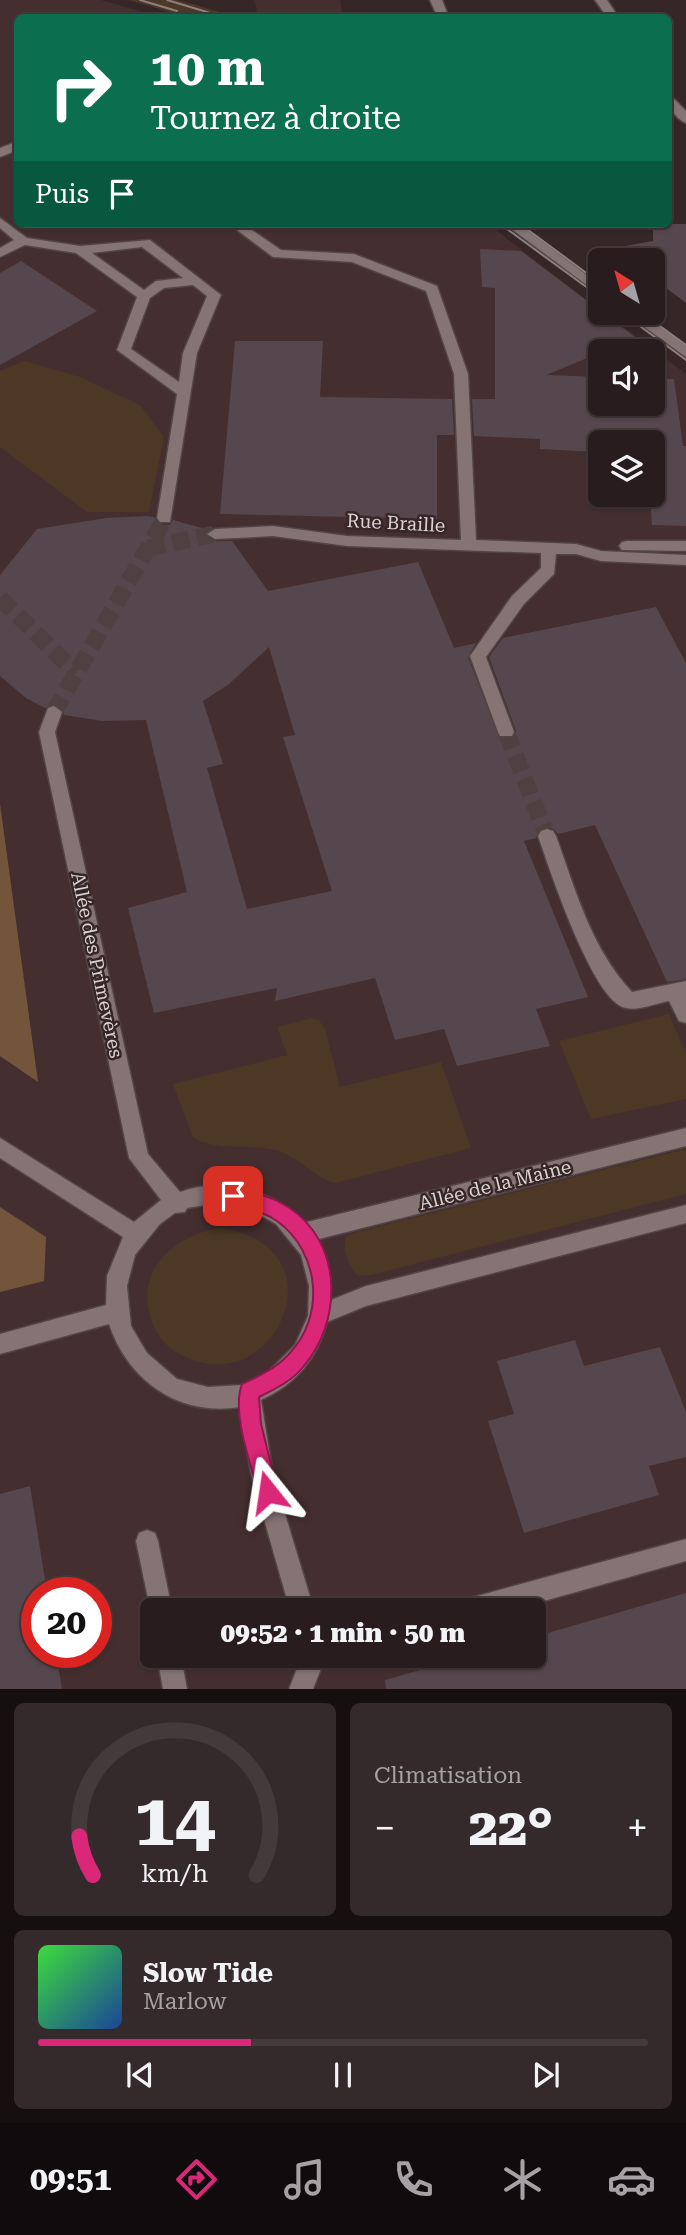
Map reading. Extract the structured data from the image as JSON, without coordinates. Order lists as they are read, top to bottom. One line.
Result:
{"streets":{"street":["Rue Braille","Allée des Primevères","Allée de la Maine"]},"crossings":[["Allée des Primevères","Allée de la Maine"]],"north":"top left","page":{"turn":["10 m","Tournez à droite"],"then":"Puis","limit":"20","trip":"09:52 · 1 min · 50 m","tile":"Climatisation","heat":["−","22°","+"],"song":["Slow Tide","Marlow"],"tabs":"09:51","gauge":["14","km/h"]}}
